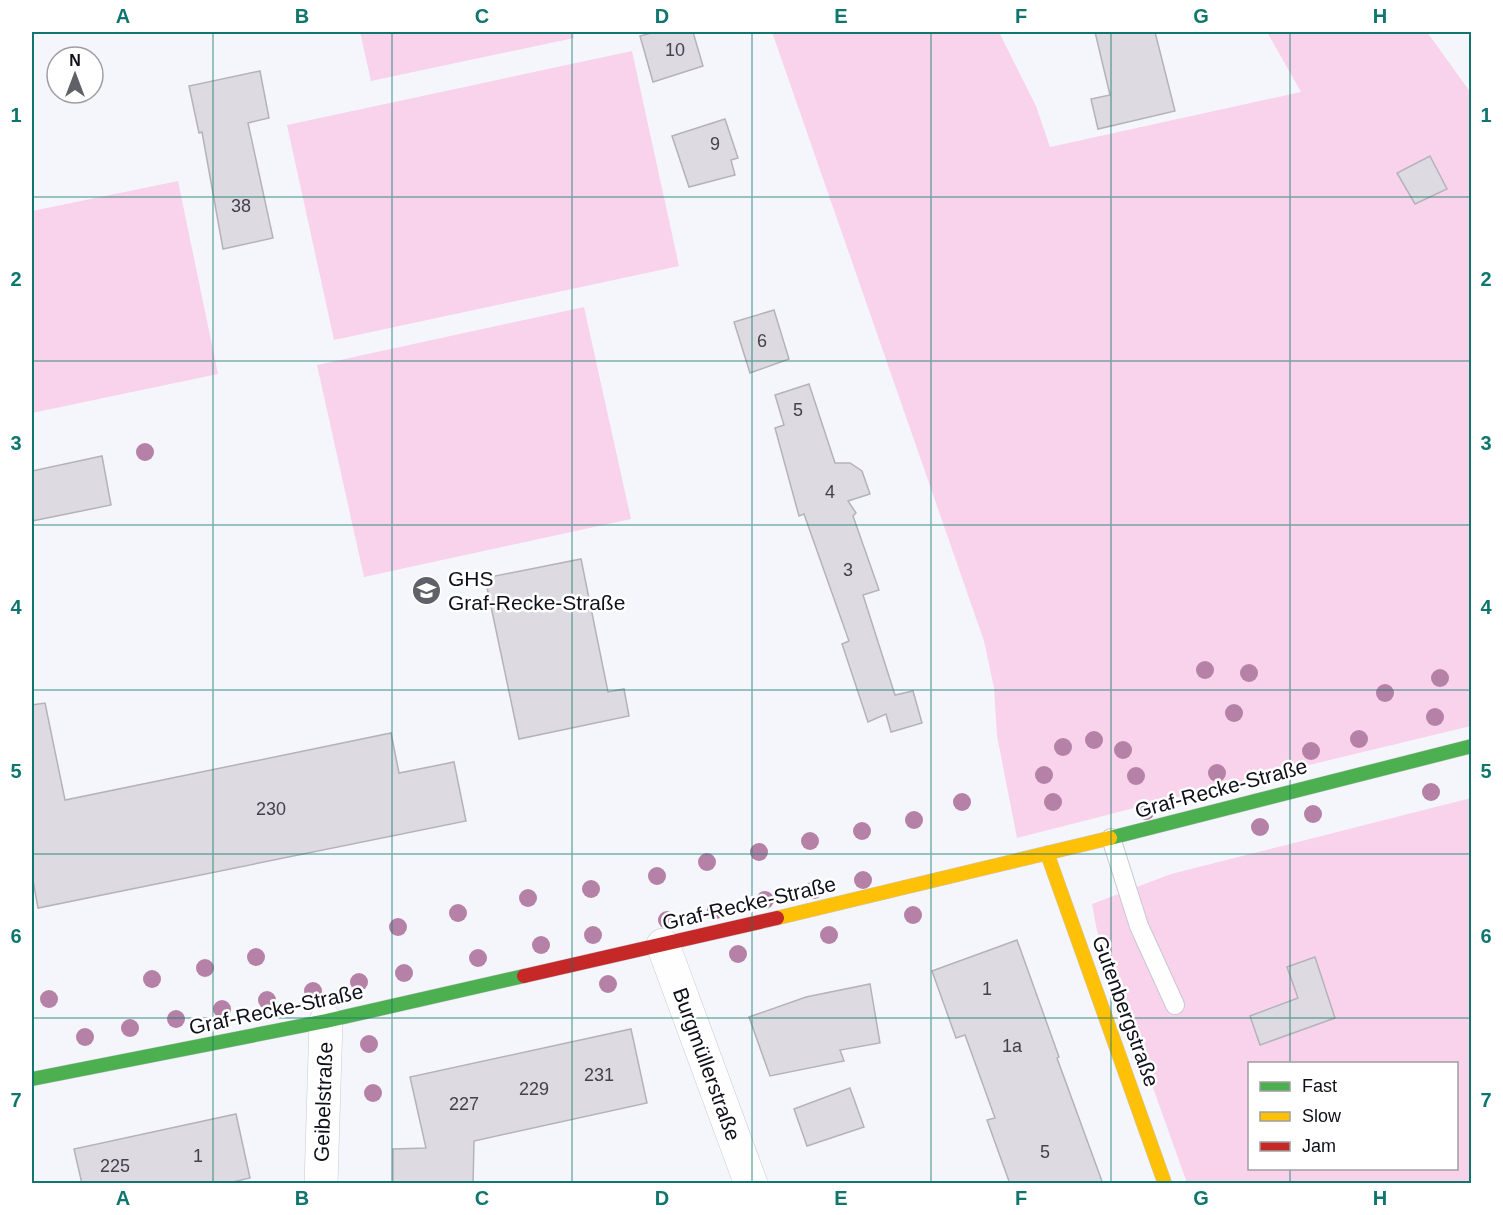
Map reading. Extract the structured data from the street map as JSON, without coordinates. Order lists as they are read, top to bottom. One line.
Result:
{"streets":{"street":["Graf-Recke-Straße","Gutenbergstraße","Burgmüllerstraße","Geibelstraße"]},"crossings":[["Graf-Recke-Straße","Gutenbergstraße"],["Graf-Recke-Straße","Burgmüllerstraße"],["Graf-Recke-Straße","Geibelstraße"]],"places":{"school or university":["GHS Graf-Recke-Straße"]},"house_numbers":["10","9","38","6","5","4","3","230","1","1a","231","229","227","5","1","225"],"legend":["Fast","Slow","Jam"],"north":"top","grid":{"columns":["A","B","C","D","E","F","G","H"],"rows":["1","2","3","4","5","6","7"]}}
